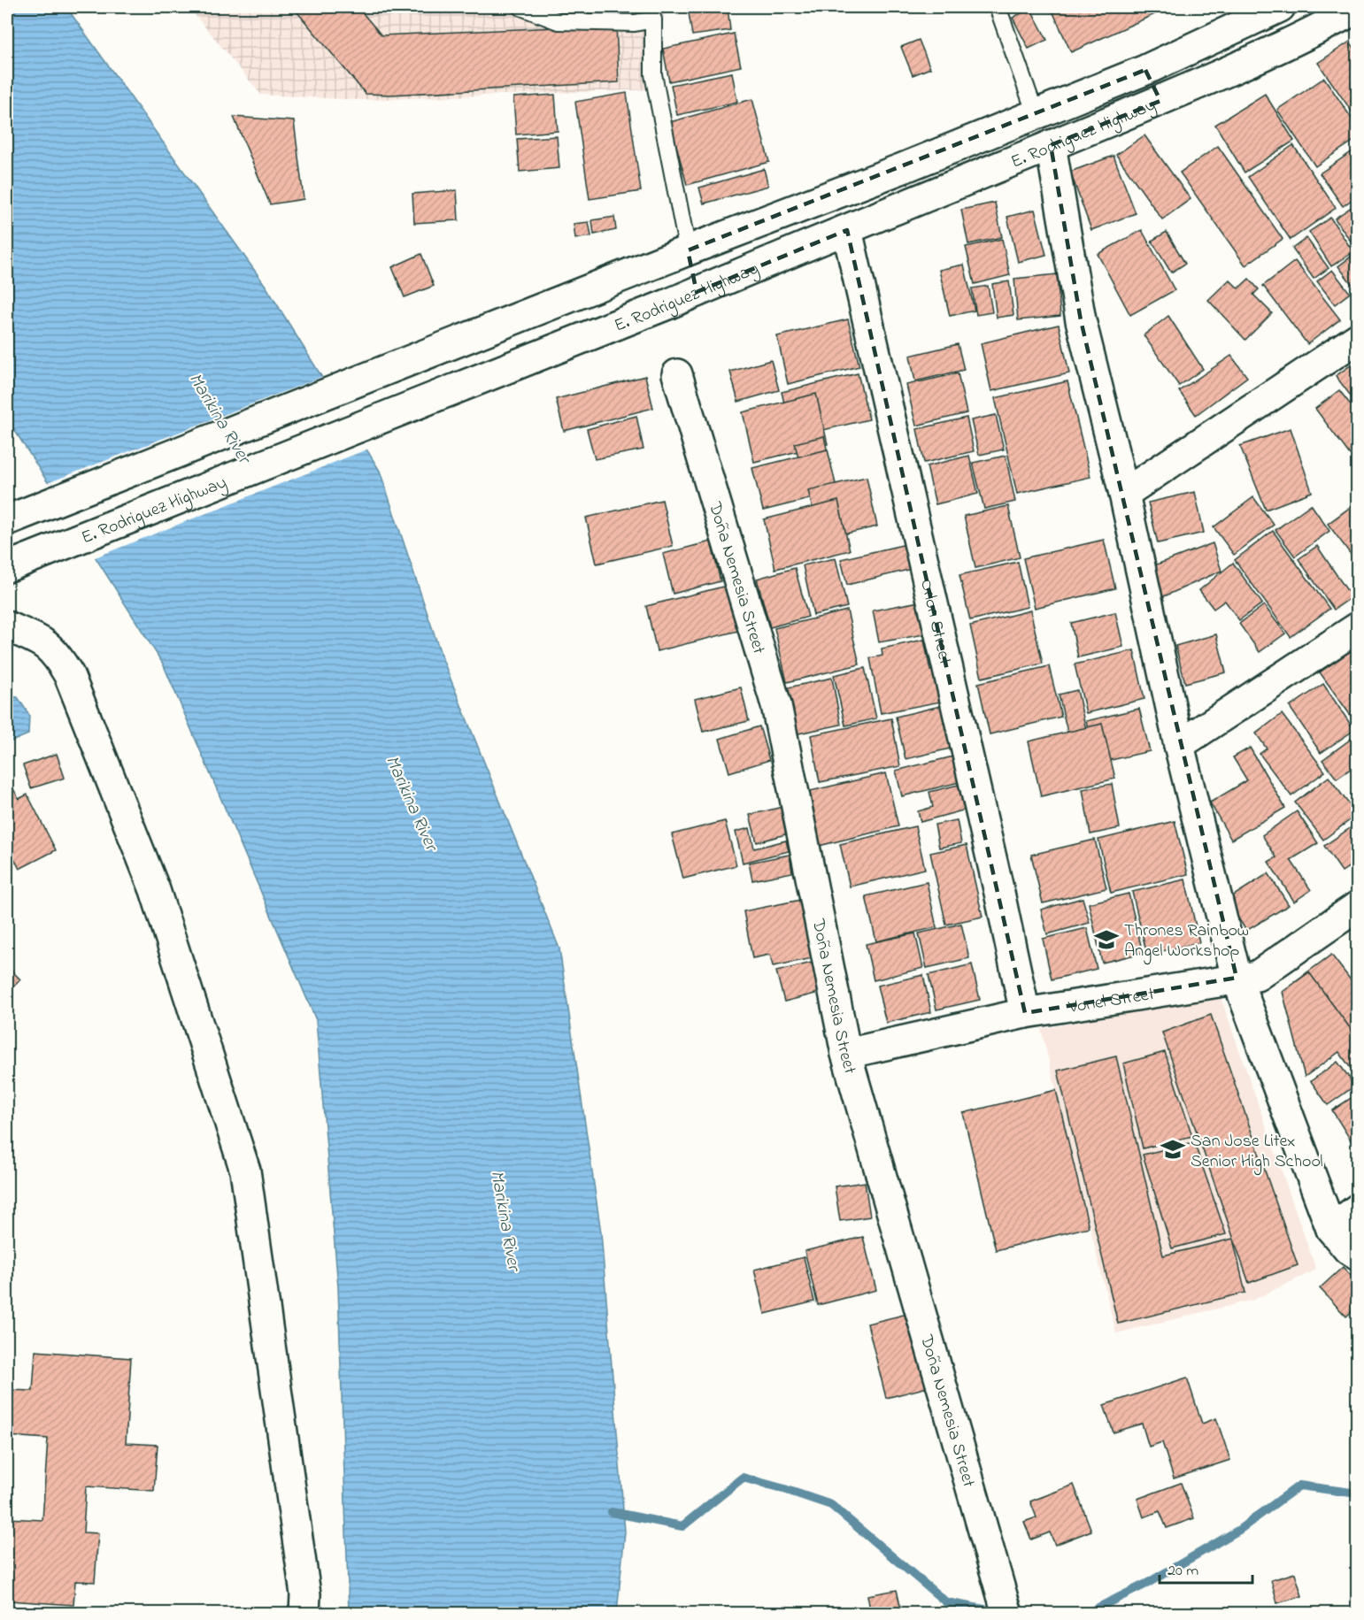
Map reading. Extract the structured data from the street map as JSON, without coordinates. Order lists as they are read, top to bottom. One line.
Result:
{"streets":{"street":["E. Rodriguez Highway","Doña Nemesia Street","Orlon Street","Vonel Street"]},"crossings":[["E. Rodriguez Highway","Orlon Street"],["Doña Nemesia Street","Vonel Street"],["Orlon Street","Vonel Street"]],"water":["Marikina River"],"places":{"school or university":["Thrones Rainbow Angel Workshop","San Jose Litex Senior High School"]},"scale_bar":"20 m"}
